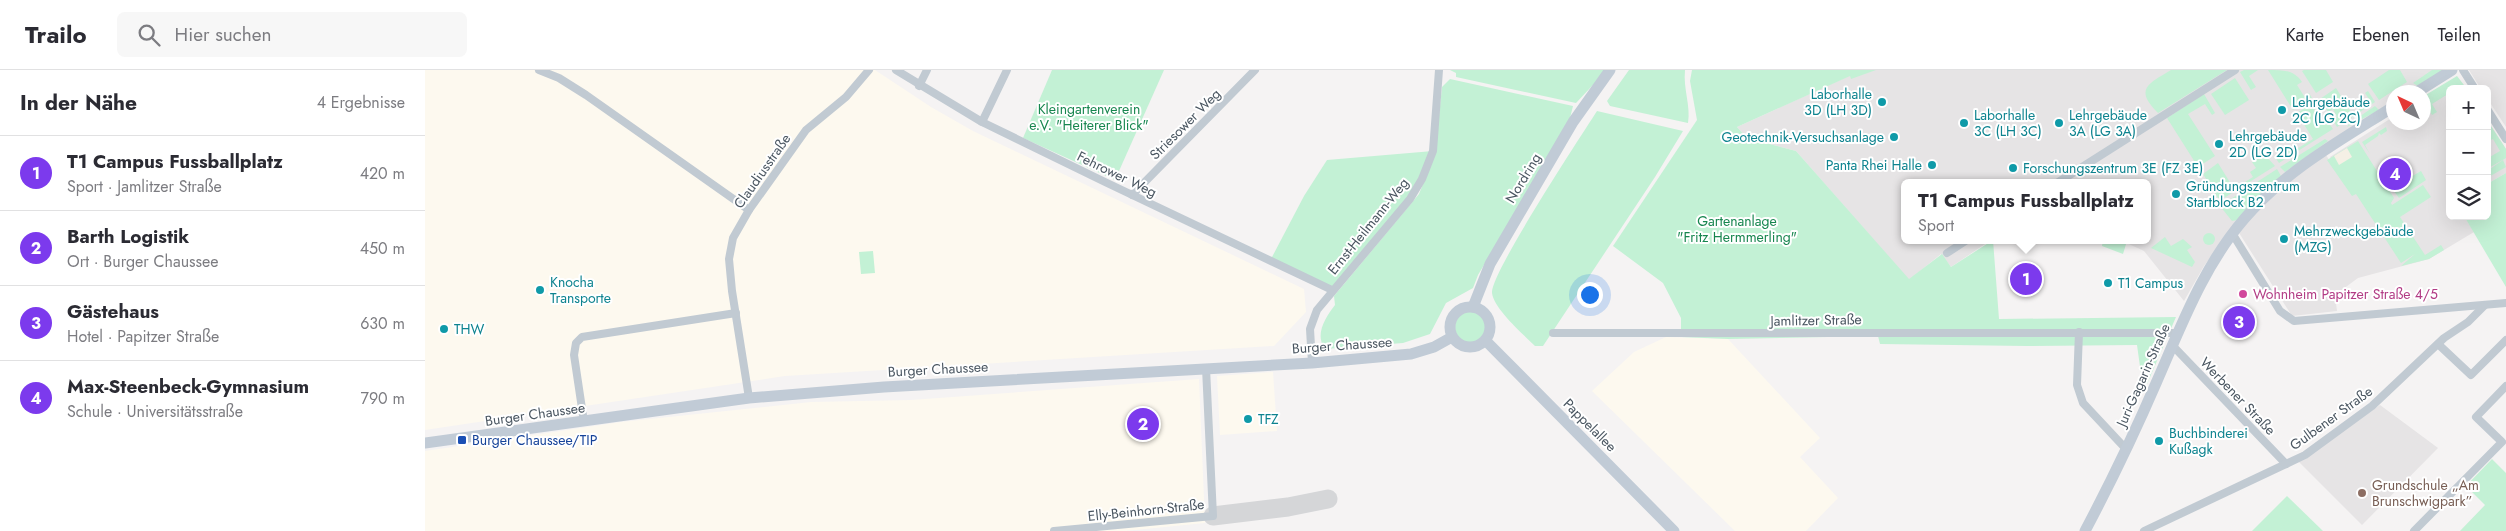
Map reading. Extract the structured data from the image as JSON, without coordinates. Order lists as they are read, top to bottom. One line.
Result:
{"streets":{"main road":["Nordring","Burger Chaussee","Juri-Gagarin-Straße","Pappelallee"],"street":["Striesower Weg","Claudiusstraße","Fehrower Weg","Ernst-Heilmann-Weg","Jamlitzer Straße","Werbener Straße","Gulbener Straße","Elly-Beinhorn-Straße"]},"crossings":[["Striesower Weg","Fehrower Weg"],["Claudiusstraße","Burger Chaussee"],["Fehrower Weg","Ernst-Heilmann-Weg"],["Nordring","Burger Chaussee"],["Nordring","Pappelallee"],["Ernst-Heilmann-Weg","Burger Chaussee"],["Jamlitzer Straße","Juri-Gagarin-Straße"],["Burger Chaussee","Pappelallee"],["Burger Chaussee","Elly-Beinhorn-Straße"],["Juri-Gagarin-Straße","Werbener Straße"],["Werbener Straße","Gulbener Straße"]],"parks":["Kleingartenverein e.V. \"Heiterer Blick\"","Gartenanlage \"Fritz Hermmerling\""],"places":{"other":["Laborhalle 3D (LH 3D)","Lehrgebäude 2C (LG 2C)","Laborhalle 3C (LH 3C)","Lehrgebäude 3A (LG 3A)","Geotechnik-Versuchsanlage","Lehrgebäude 2D (LG 2D)","Panta Rhei Halle","Forschungszentrum 3E (FZ 3E)","Gründungszentrum Startblock B2","Mehrzweckgebäude (MZG)","T1 Campus","Knocha Transporte","Wohnheim Papitzer Straße 4/5","THW","TFZ","Buchbinderei Kußagk","Grundschule „Am Brunschwigpark”"],"transit":["Burger Chaussee/TIP"]},"north":"top left","page":{"header":"Trailo","search":"Hier suchen","nav":["Karte","Ebenen","Teilen"],"heading":["In der Nähe","4 Ergebnisse"],"map_buttons":["+","−"],"list":[{"mark":"1","name":"T1 Campus Fussballplatz","note":"Sport · Jamlitzer Straße","value":"420 m"},{"mark":"2","name":"Barth Logistik","note":"Ort · Burger Chaussee","value":"450 m"},{"mark":"3","name":"Gästehaus","note":"Hotel · Papitzer Straße","value":"630 m"},{"mark":"4","name":"Max-Steenbeck-Gymnasium","note":"Schule · Universitätsstraße","value":"790 m"}],"pins":["4","1","3","2"],"popup":["T1 Campus Fussballplatz","Sport"]}}
